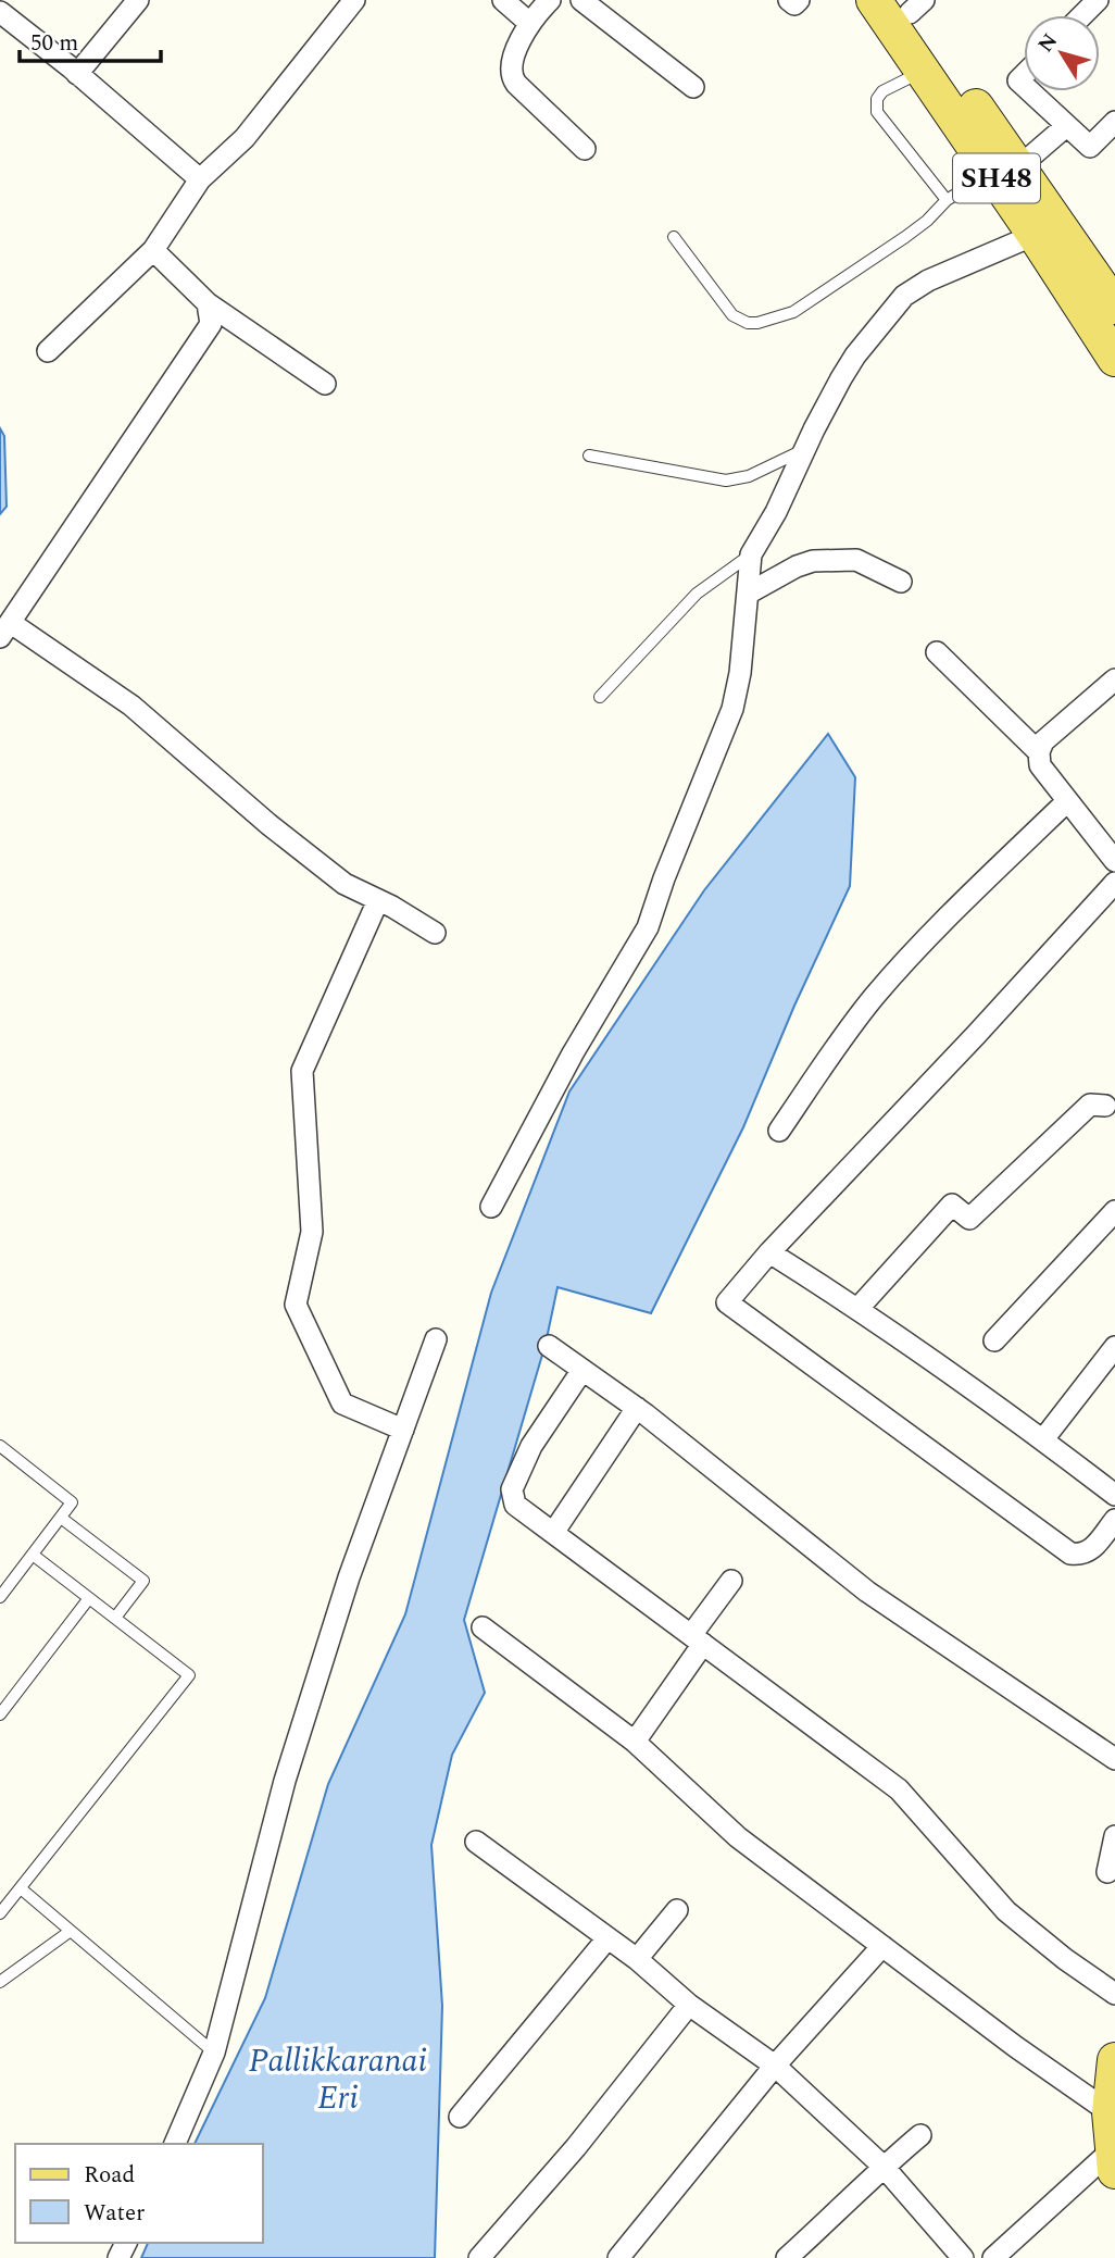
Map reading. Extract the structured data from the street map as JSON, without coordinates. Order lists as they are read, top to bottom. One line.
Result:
{"streets":{"main road":["SH48"]},"water":["Pallikkaranai Eri"],"legend":["Road","Water"],"scale_bar":"50 m","north":"top left"}
